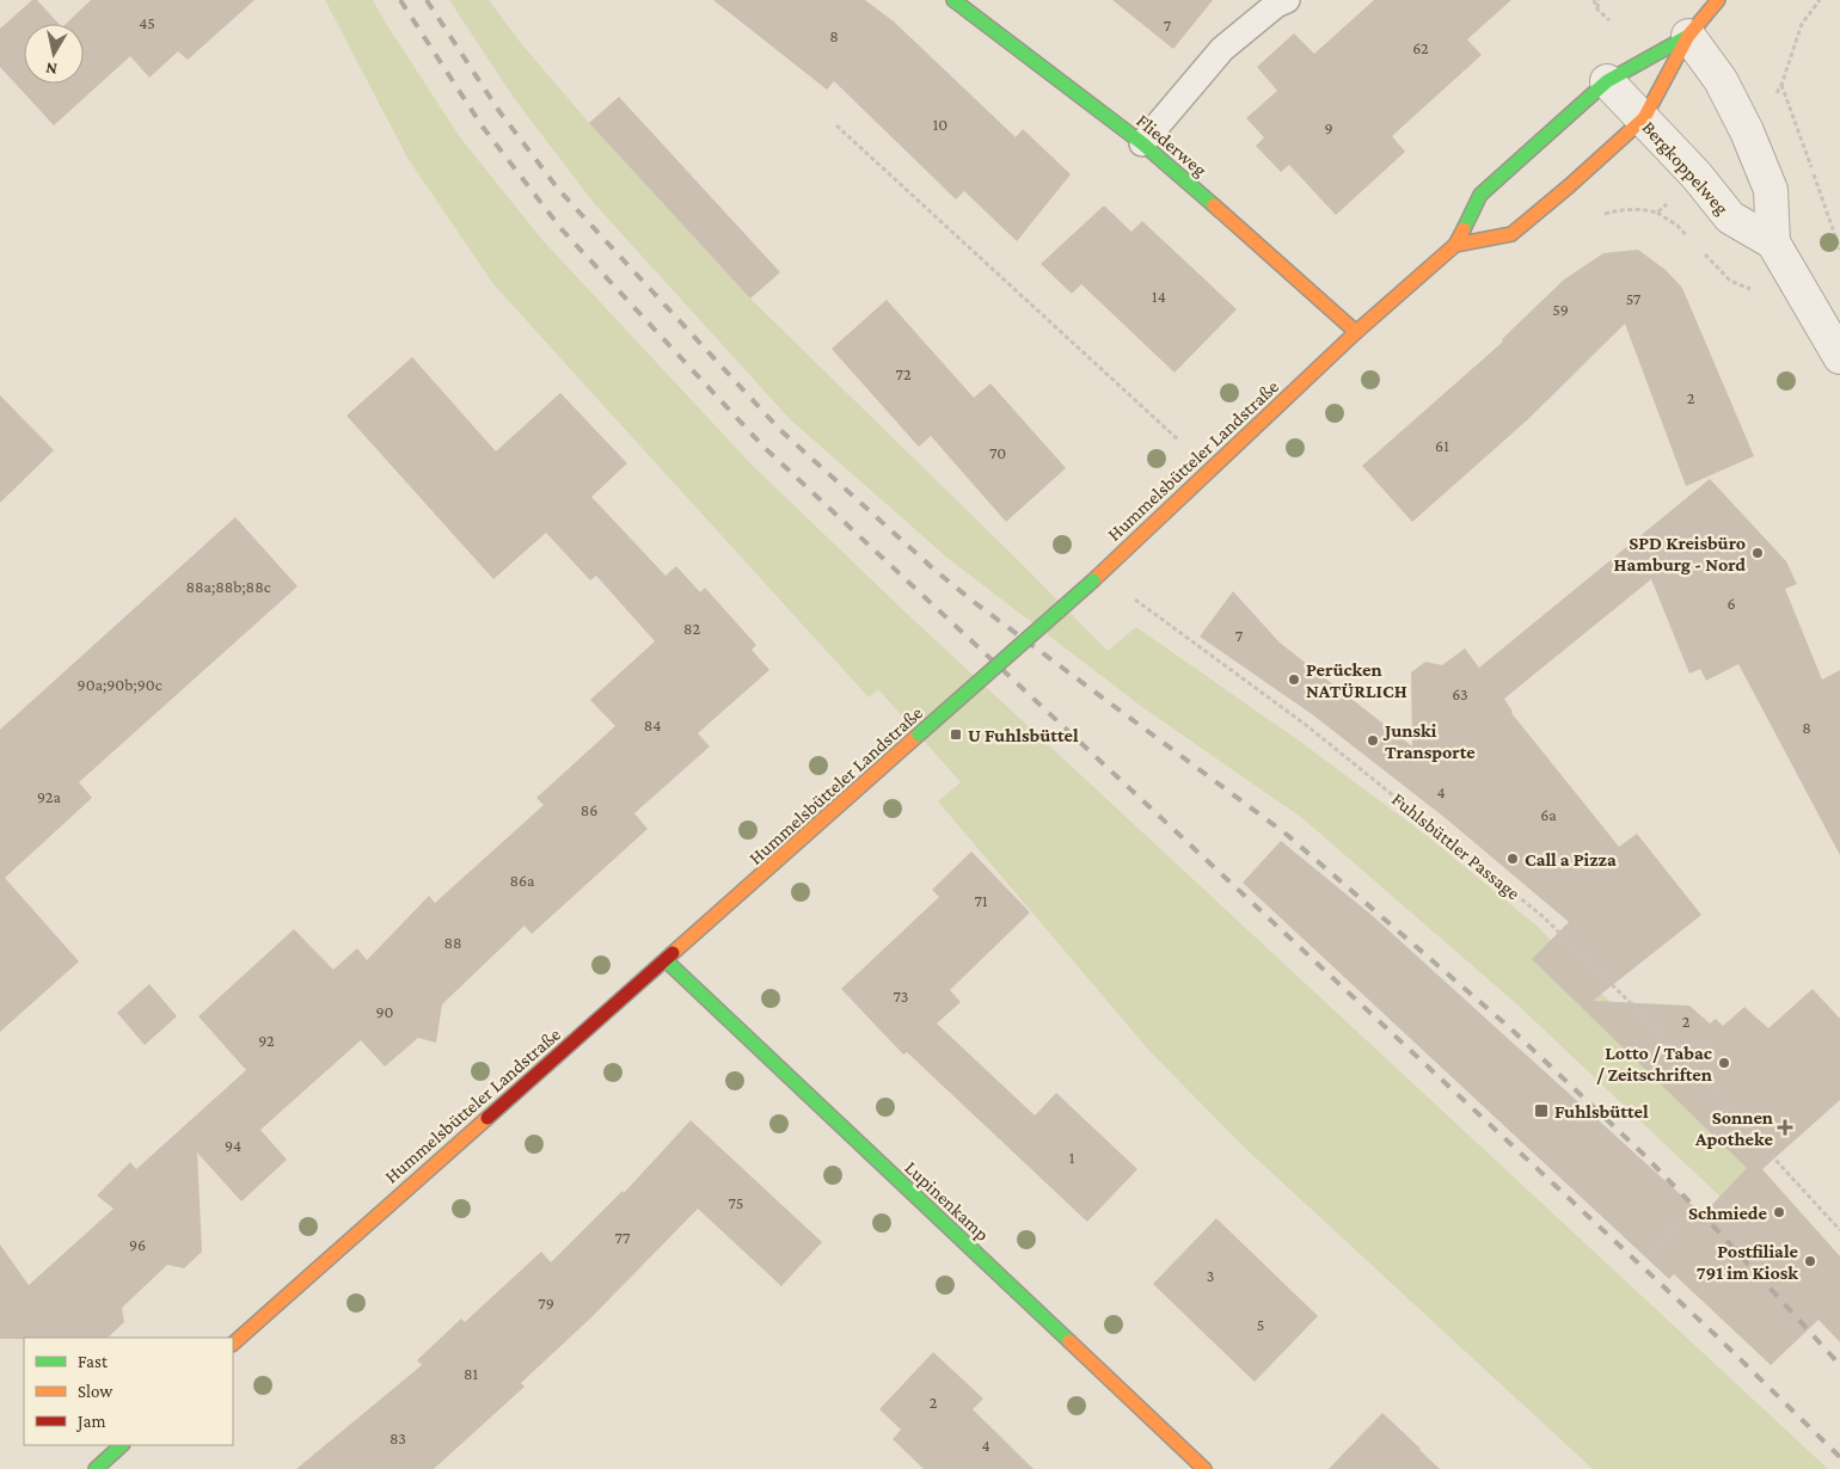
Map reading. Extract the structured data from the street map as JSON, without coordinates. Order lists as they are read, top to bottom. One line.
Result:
{"streets":{"main road":["Fliederweg","Hummelsbütteler Landstraße","Lupinenkamp"],"street":["Bergkoppelweg"],"path":["Fuhlsbüttler Passage"]},"crossings":[["Fliederweg","Hummelsbütteler Landstraße"],["Bergkoppelweg","Hummelsbütteler Landstraße"],["Hummelsbütteler Landstraße","Fuhlsbüttler Passage"],["Hummelsbütteler Landstraße","Lupinenkamp"]],"places":{"other":["SPD Kreisbüro Hamburg - Nord","Perücken NATÜRLICH","Junski Transporte","Call a Pizza","Lotto / Tabac / Zeitschriften","Schmiede","Postfiliale 791 im Kiosk"],"transit":["U Fuhlsbüttel","Fuhlsbüttel"],"health":["Sonnen Apotheke"]},"house_numbers":["45","7","8","62","10","9","14","57","59","72","2","61","70","88a;88b;88c","6","82","7","90a;90b;90c","63","84","8","4","92a","86","6a","86a","71","88","73","90","2","92","94","1","75","77","96","3","79","5","81","2","83","4"],"legend":["Fast","Slow","Jam"],"north":"bottom"}
